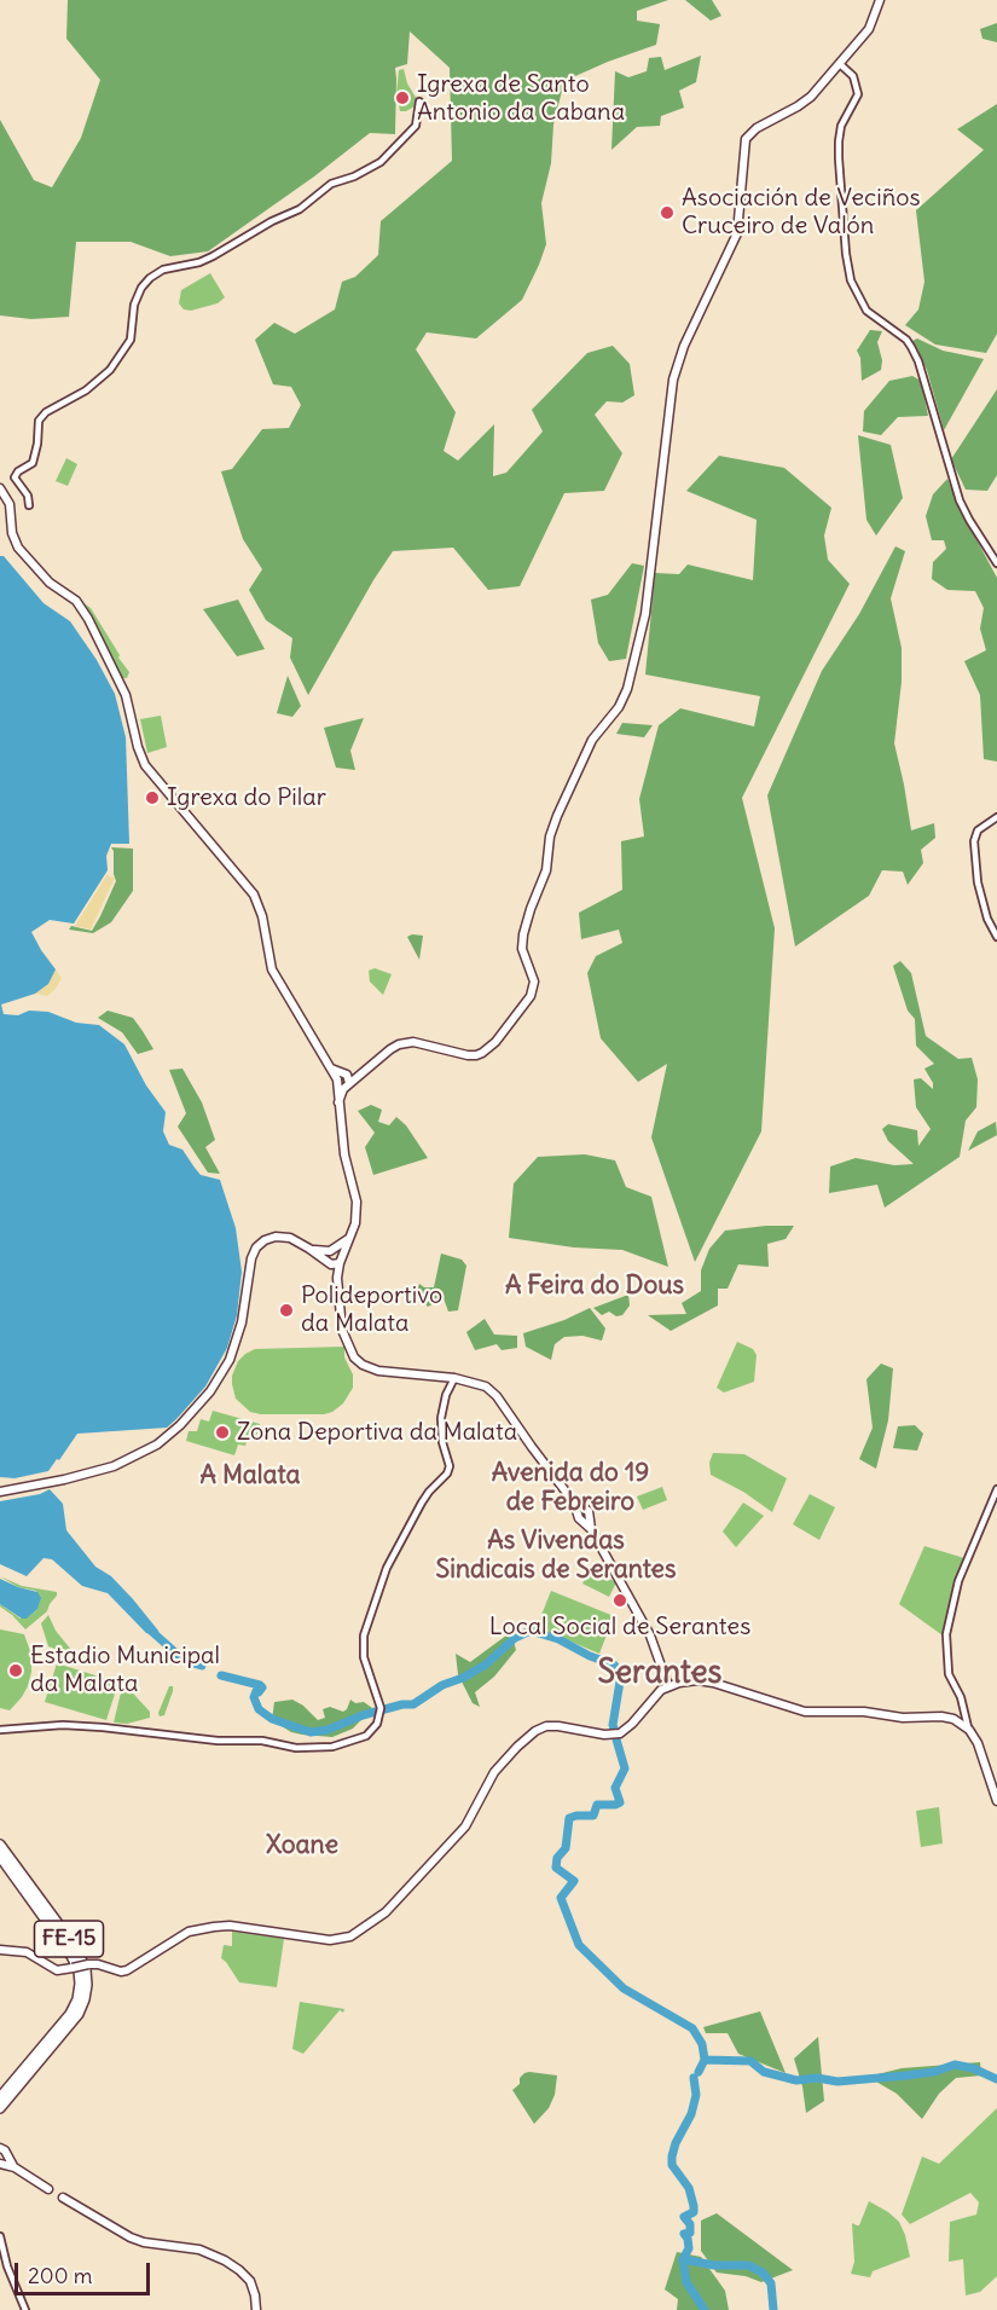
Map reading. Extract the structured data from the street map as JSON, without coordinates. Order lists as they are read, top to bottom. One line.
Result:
{"streets":{"highway":["FE-15"]},"districts":["A Feira do Dous","Avenida do 19 de Febreiro","A Malata","As Vivendas Sindicais de Serantes","Serantes","Xoane"],"places":["Igrexa de Santo Antonio da Cabana","Asociación de Veciños Cruceiro de Valón","Igrexa do Pilar","Polideportivo da Malata","Zona Deportiva da Malata","Local Social de Serantes","Estadio Municipal da Malata"],"scale_bar":"200 m"}
